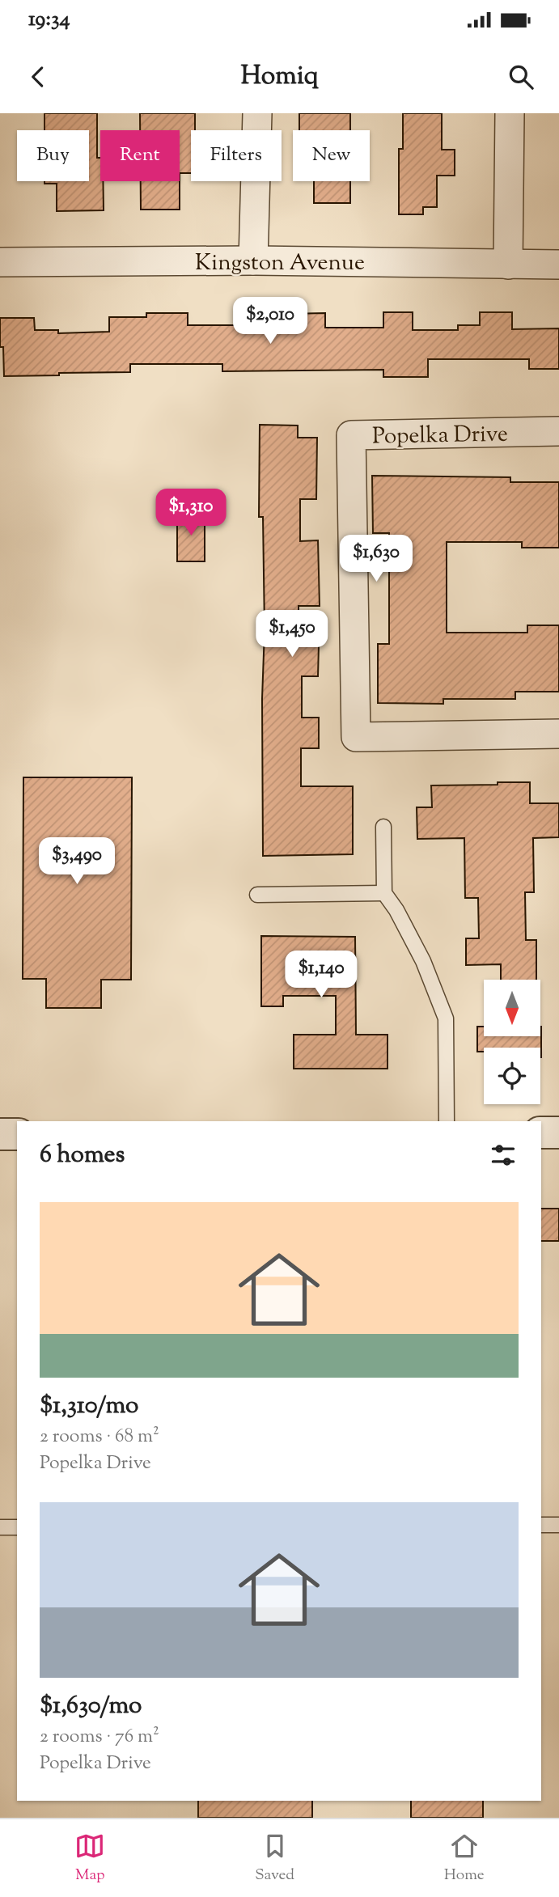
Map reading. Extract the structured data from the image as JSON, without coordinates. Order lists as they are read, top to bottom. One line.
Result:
{"streets":{"street":["Kingston Avenue","Popelka Drive"]},"north":"bottom","page":{"status":"19:34","header":"Homiq","chip":["Buy","Rent","Filters","New"],"price":["$2,010","$1,310","$1,630","$1,450","$3,490","$1,140"],"heading":"6 homes","list":[{"name":"$1,310/mo","note":"2 rooms · 68 m² · Popelka Drive"},{"name":"$1,630/mo","note":"2 rooms · 76 m² · Popelka Drive"}],"tabs":["Map","Saved","Home"]}}
